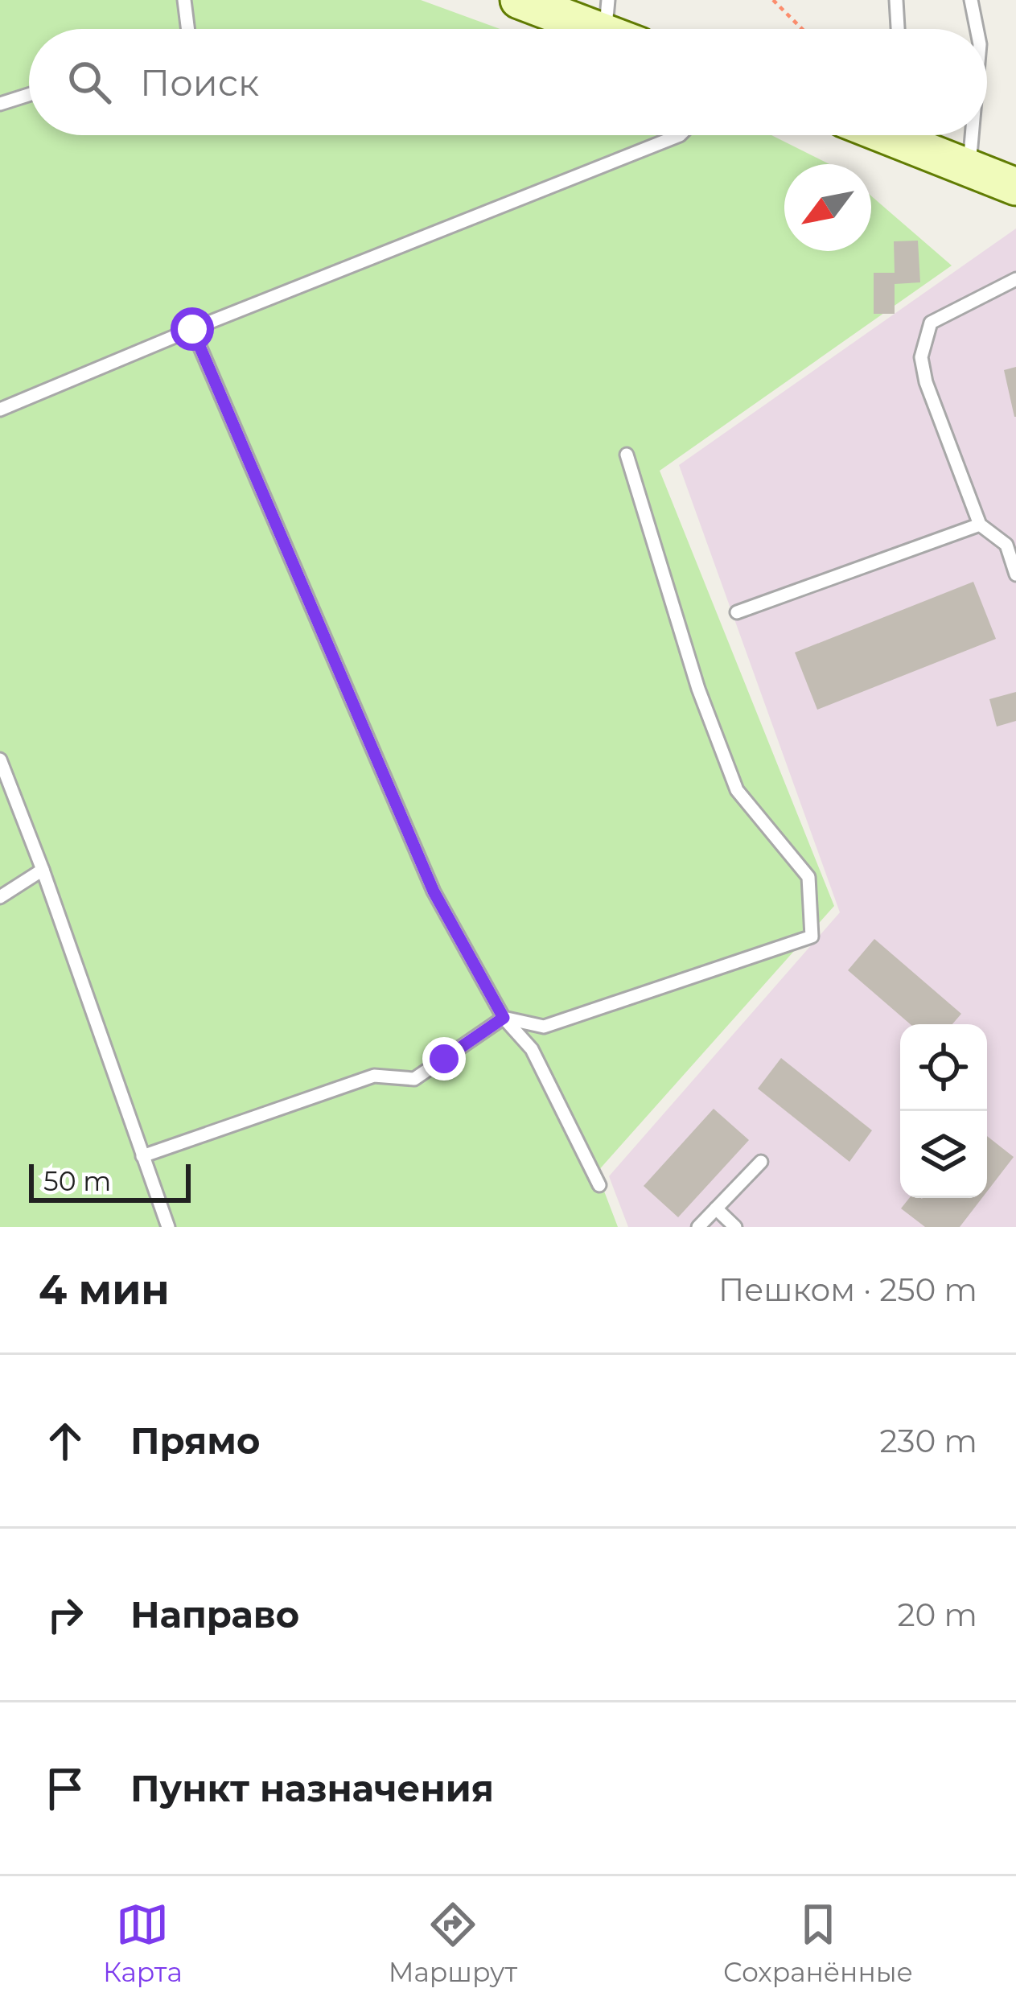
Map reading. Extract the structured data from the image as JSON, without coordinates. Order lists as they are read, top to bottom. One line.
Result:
{"scale_bar":"50 m","north":"bottom left","page":{"search":"Поиск","scale":"50 m","heading":["4 мин","Пешком · 250 m"],"list":[["Прямо","230 m"],["Направо","20 m"],"Пункт назначения"],"nav":["Карта","Маршрут","Сохранённые"]}}
